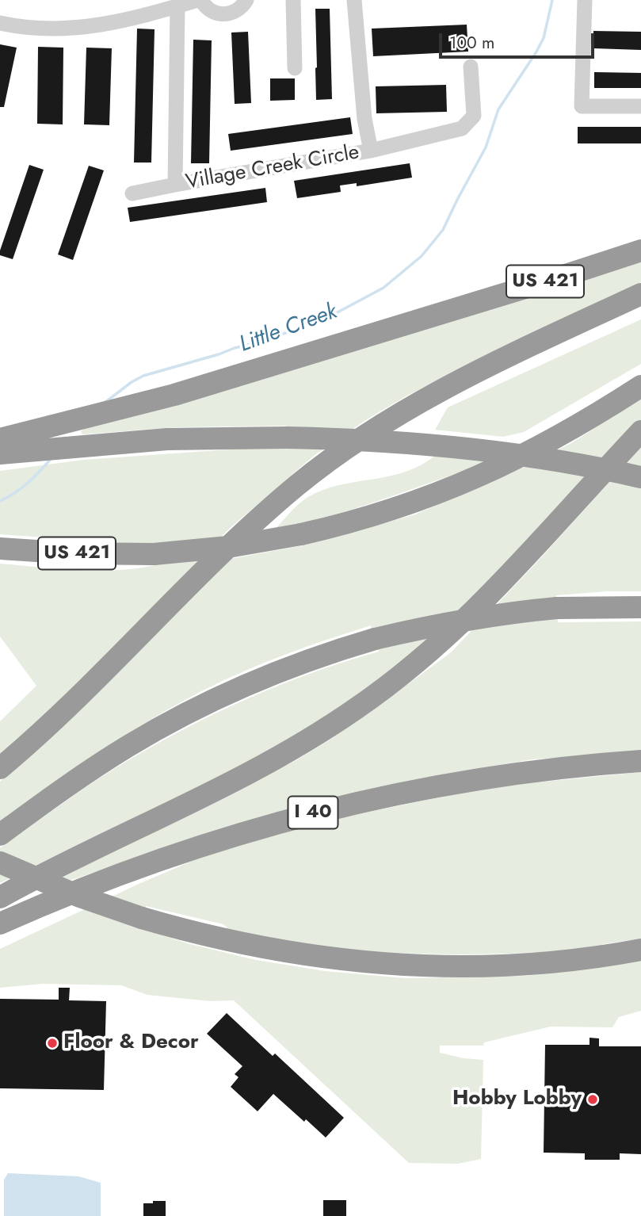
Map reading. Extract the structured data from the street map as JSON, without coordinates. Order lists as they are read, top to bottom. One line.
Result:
{"streets":{"highway":["US 421","I 40"],"street":["Village Creek Circle"]},"water":["Little Creek"],"places":["Floor & Decor","Hobby Lobby"],"scale_bar":"100 m"}
